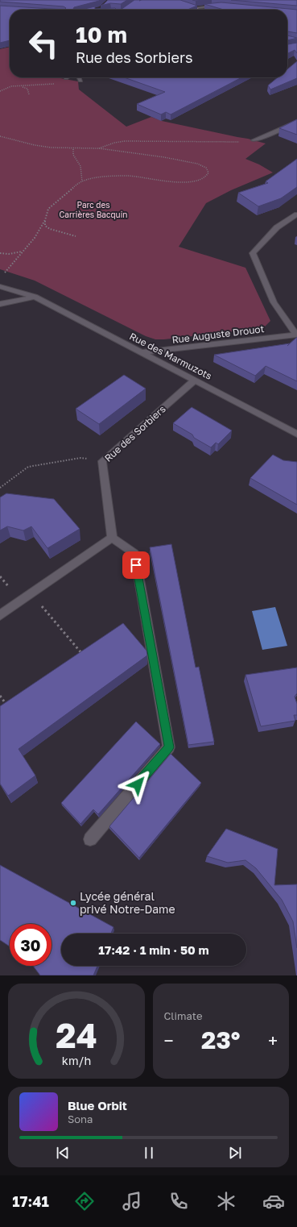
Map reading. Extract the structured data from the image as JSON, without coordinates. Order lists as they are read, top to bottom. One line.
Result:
{"streets":{"street":["Rue Auguste Drouot","Rue des Marmuzots","Rue des Sorbiers"]},"crossings":[["Rue Auguste Drouot","Rue des Marmuzots"],["Rue des Marmuzots","Rue des Sorbiers"]],"parks":["Parc des Carrières Bacquin"],"places":["Lycée général privé Notre-Dame"],"page":{"turn":["10 m","Rue des Sorbiers"],"limit":"30","trip":"17:42 · 1 min · 50 m","tile":"Climate","heat":["−","23°","+"],"song":["Blue Orbit","Sona"],"tabs":"17:41","gauge":["24","km/h"]}}
